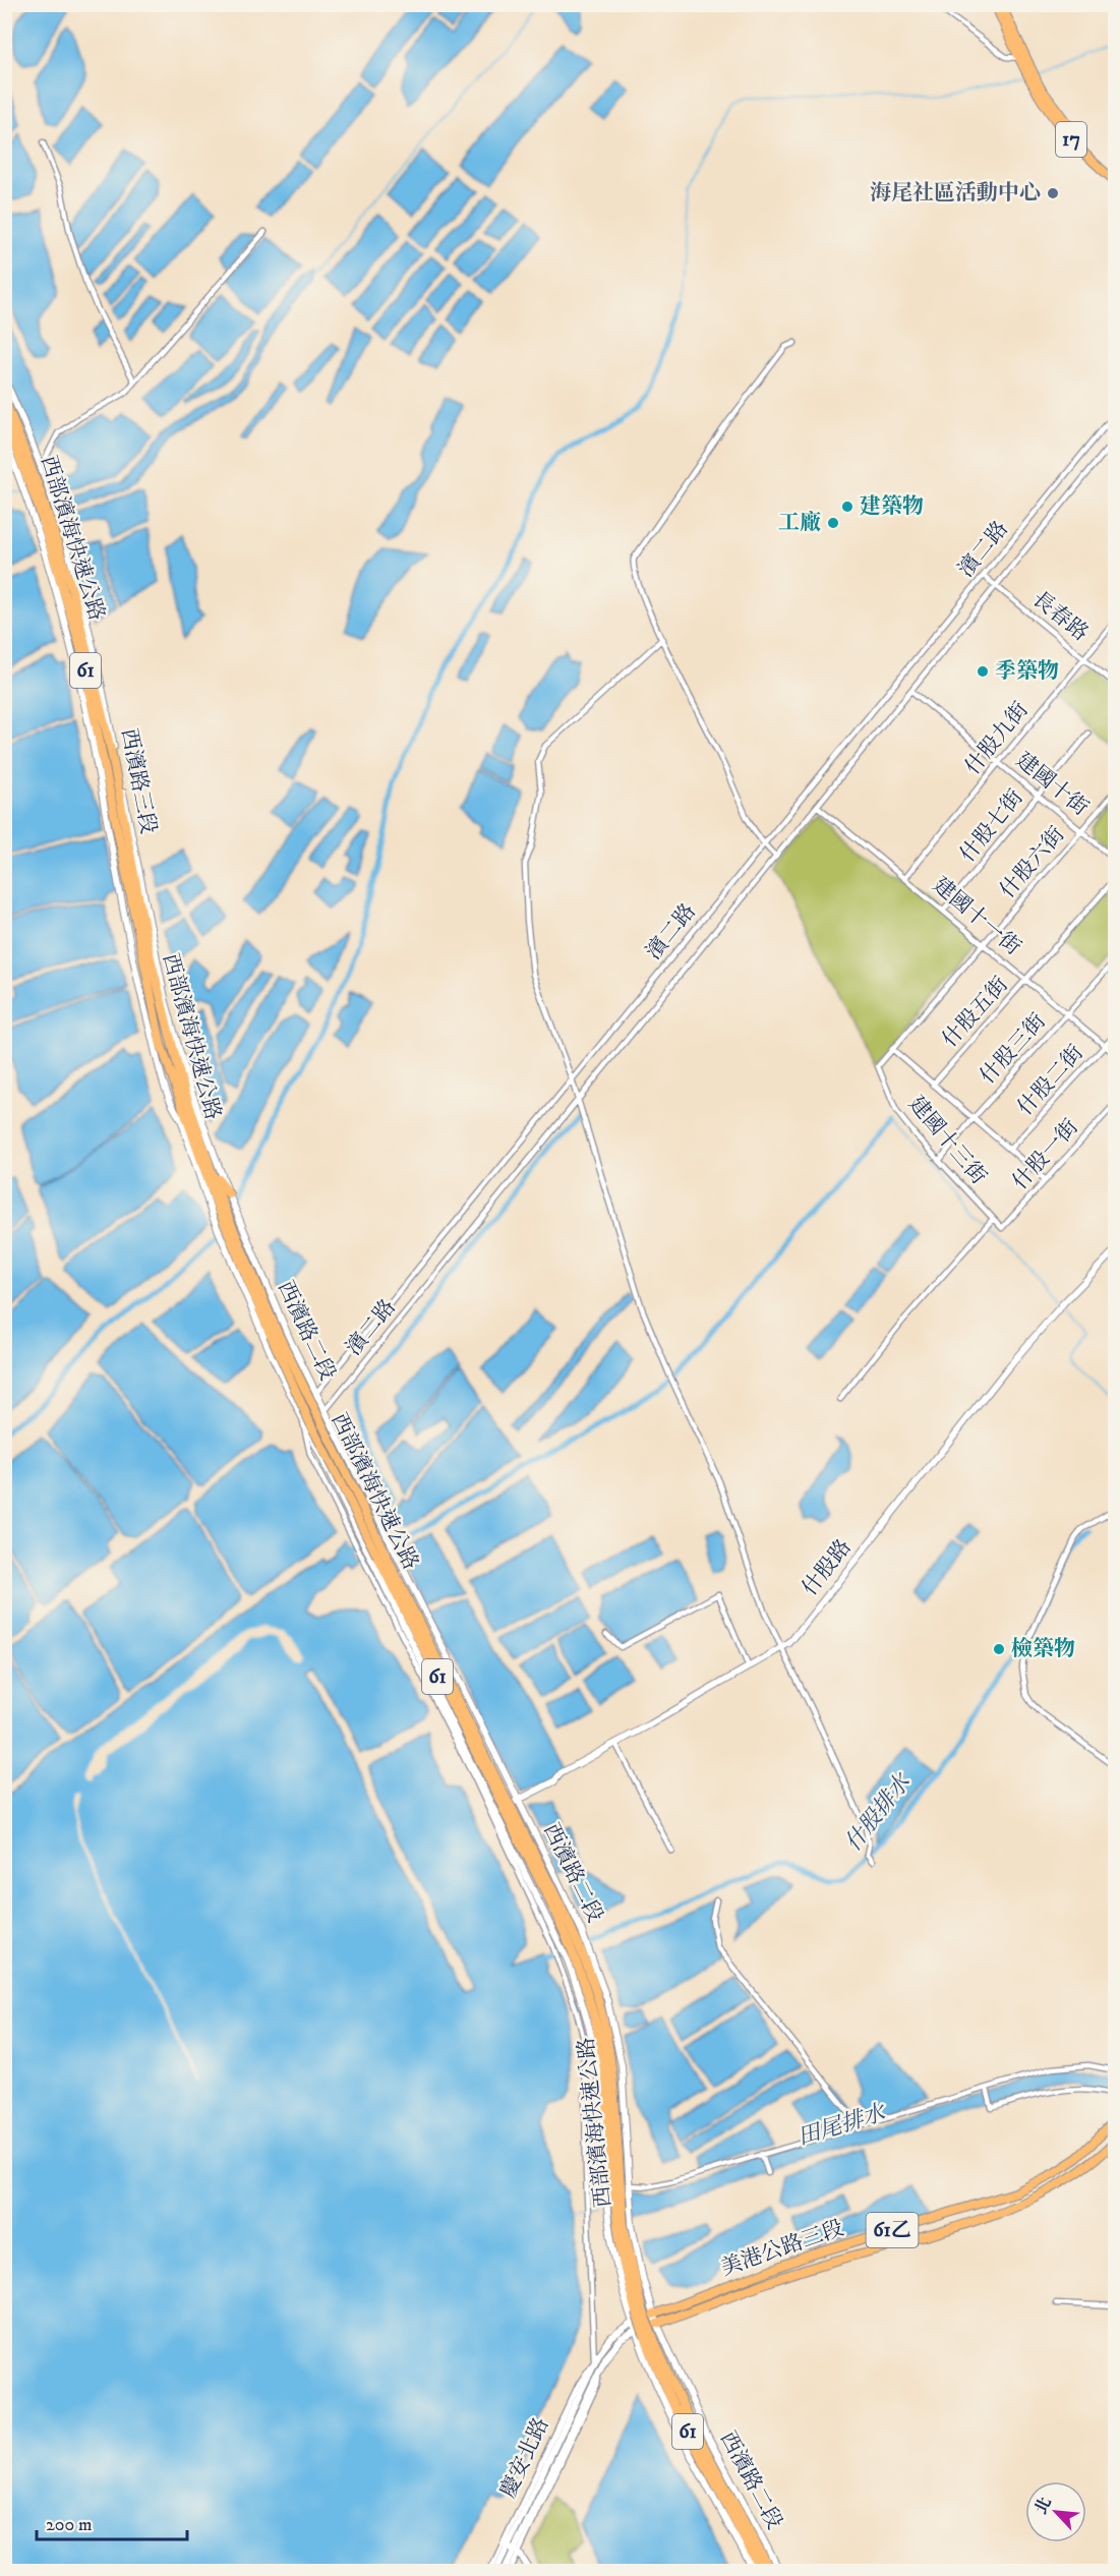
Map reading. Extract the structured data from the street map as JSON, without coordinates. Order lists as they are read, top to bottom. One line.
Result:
{"streets":{"highway":["西部濱海快速公路","61"],"main road":["17","61乙","美港公路三段"],"street":["濱二路","長春路","什股九街","西濱路三段","建國十街","什股七街","什股六街","建國十一街","什股五街","什股三街","什股二街","建國十三街","什股一街","西濱路二段","什股路","慶安北路"]},"crossings":[["西部濱海快速公路","西濱路三段"],["西部濱海快速公路","西濱路二段"],["濱二路","長春路"],["濱二路","建國十街"],["濱二路","建國十一街"],["濱二路","西濱路二段"],["長春路","什股九街"],["什股九街","建國十街"],["什股九街","建國十一街"],["建國十街","什股七街"],["建國十街","什股六街"],["什股七街","建國十一街"],["什股六街","建國十一街"],["什股六街","建國十三街"],["建國十一街","什股五街"],["建國十一街","什股三街"],["建國十一街","什股二街"],["什股三街","建國十三街"],["建國十三街","什股一街"],["西濱路二段","什股路"],["西濱路二段","美港公路三段"],["西濱路二段","慶安北路"],["美港公路三段","慶安北路"]],"water":["什股排水","田尾排水"],"places":["海尾社區活動中心","建築物","工廠","季築物","檢築物"],"scale_bar":"200 m","north":"top left"}
